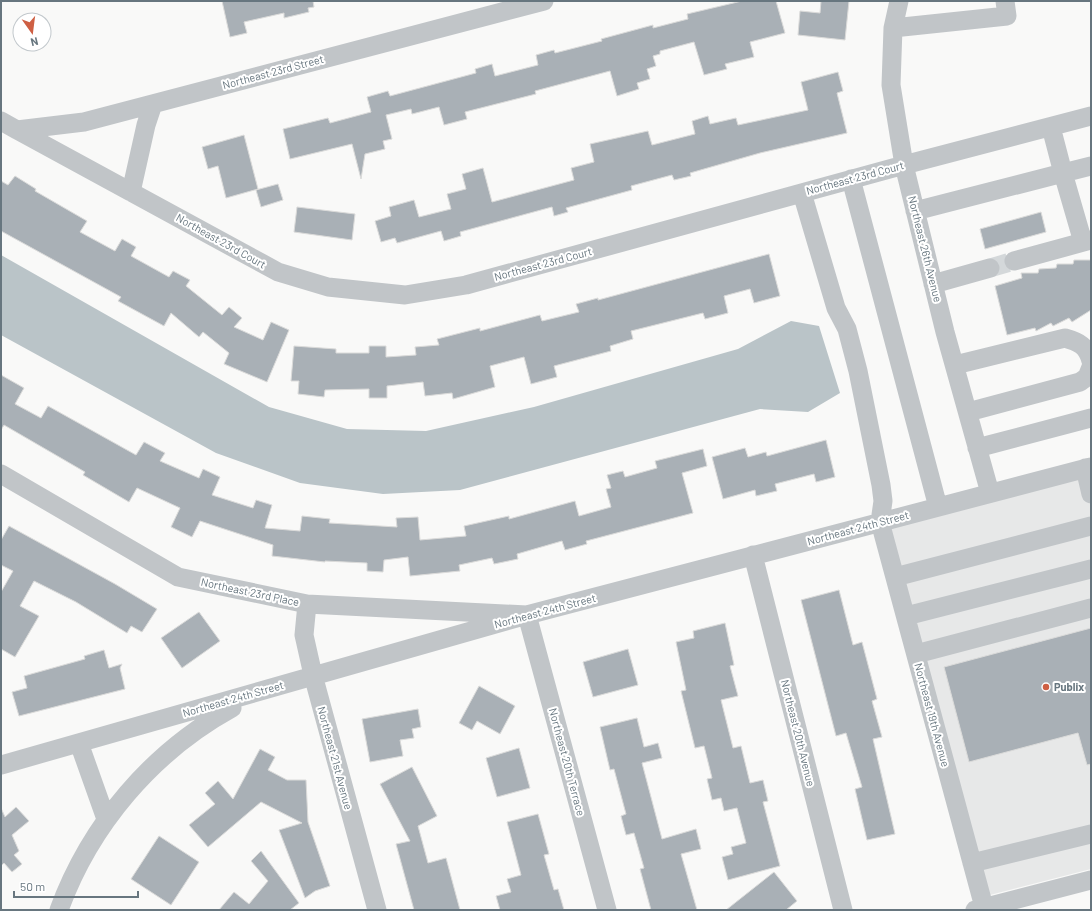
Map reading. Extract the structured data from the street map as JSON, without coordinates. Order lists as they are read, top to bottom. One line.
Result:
{"streets":{"street":["Northeast 23rd Street","Northeast 23rd Court","Northeast 26th Avenue","Northeast 24th Street","Northeast 23rd Place","Northeast 19th Avenue","Northeast 20th Avenue","Northeast 21st Avenue","Northeast 20th Terrace"]},"crossings":[["Northeast 23rd Street","Northeast 23rd Court"],["Northeast 23rd Court","Northeast 26th Avenue"],["Northeast 26th Avenue","Northeast 24th Street"],["Northeast 24th Street","Northeast 23rd Place"],["Northeast 24th Street","Northeast 19th Avenue"],["Northeast 24th Street","Northeast 20th Avenue"],["Northeast 24th Street","Northeast 21st Avenue"],["Northeast 24th Street","Northeast 20th Terrace"],["Northeast 23rd Place","Northeast 21st Avenue"],["Northeast 23rd Place","Northeast 20th Terrace"]],"places":["Publix"],"scale_bar":"50 m","north":"bottom"}
